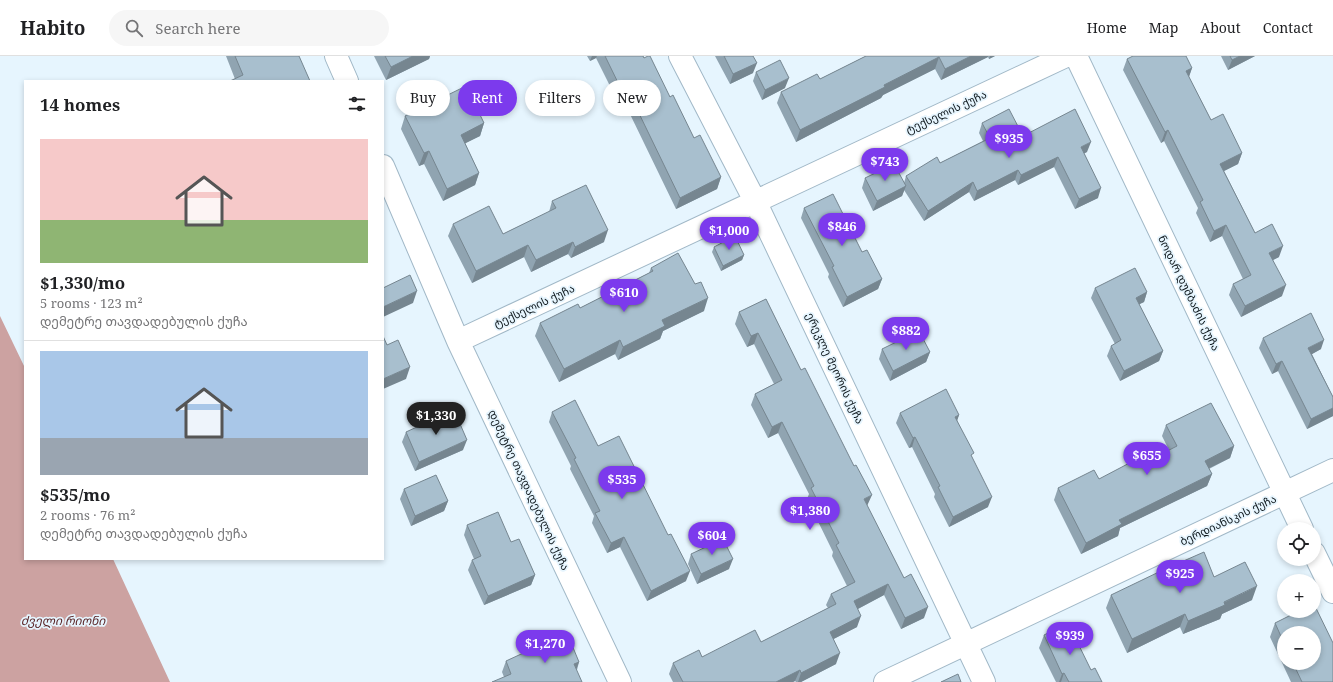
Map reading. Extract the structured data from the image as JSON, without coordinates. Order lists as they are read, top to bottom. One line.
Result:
{"streets":{"street":["ტექსელის ქუჩა","ნოდარ დუმბაძის ქუჩა","ერეკლე მეორის ქუჩა","დემეტრე თავდადებულის ქუჩა","ბერდიანსკის ქუჩა"]},"crossings":[["ტექსელის ქუჩა","ერეკლე მეორის ქუჩა"],["ტექსელის ქუჩა","დემეტრე თავდადებულის ქუჩა"],["ნოდარ დუმბაძის ქუჩა","ბერდიანსკის ქუჩა"],["ერეკლე მეორის ქუჩა","ბერდიანსკის ქუჩა"]],"water":["ძველი რიონი"],"page":{"header":"Habito","search":"Search here","nav":["Home","Map","About","Contact"],"chip":["Buy","Rent","Filters","New"],"heading":"14 homes","price":["$935","$743","$846","$1,000","$610","$882","$1,330","$655","$535","$1,380","$604","$925","$939","$1,270"],"list":[{"name":"$1,330/mo","note":"5 rooms · 123 m² · დემეტრე თავდადებულის ქუჩა"},{"name":"$535/mo","note":"2 rooms · 76 m² · დემეტრე თავდადებულის ქუჩა"}],"map_buttons":["+","−"]}}
